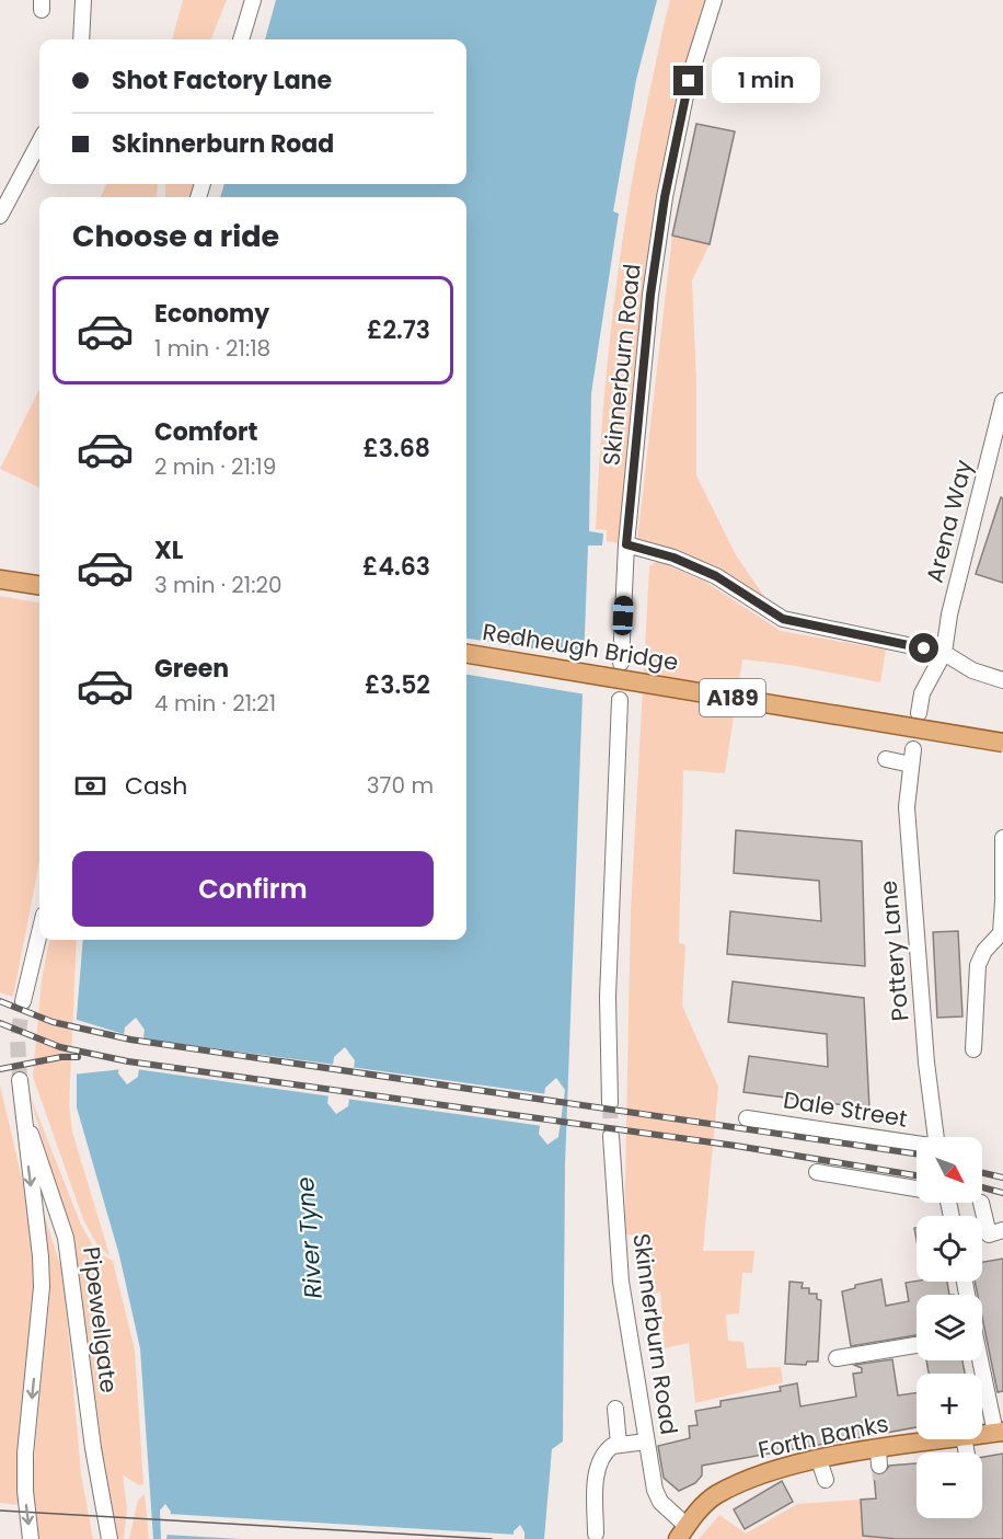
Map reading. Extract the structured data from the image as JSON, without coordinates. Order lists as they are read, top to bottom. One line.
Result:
{"streets":{"main road":["Redheugh Bridge","A189","Forth Banks"],"street":["Skinnerburn Road","Arena Way","Pottery Lane","Dale Street","Pipewellgate"]},"crossings":[["Skinnerburn Road","Forth Banks"]],"water":["River Tyne"],"north":"bottom right","page":{"banner":["Shot Factory Lane","Skinnerburn Road"],"bubble":"1 min","heading":"Choose a ride","list":[{"name":"Economy","note":"1 min · 21:18","value":"£2.73"},{"name":"Comfort","note":"2 min · 21:19","value":"£3.68"},{"name":"XL","note":"3 min · 21:20","value":"£4.63"},{"name":"Green","note":"4 min · 21:21","value":"£3.52"}],"pay":["Cash","370 m"],"buttons":"Confirm","map_buttons":["+","−"]}}
